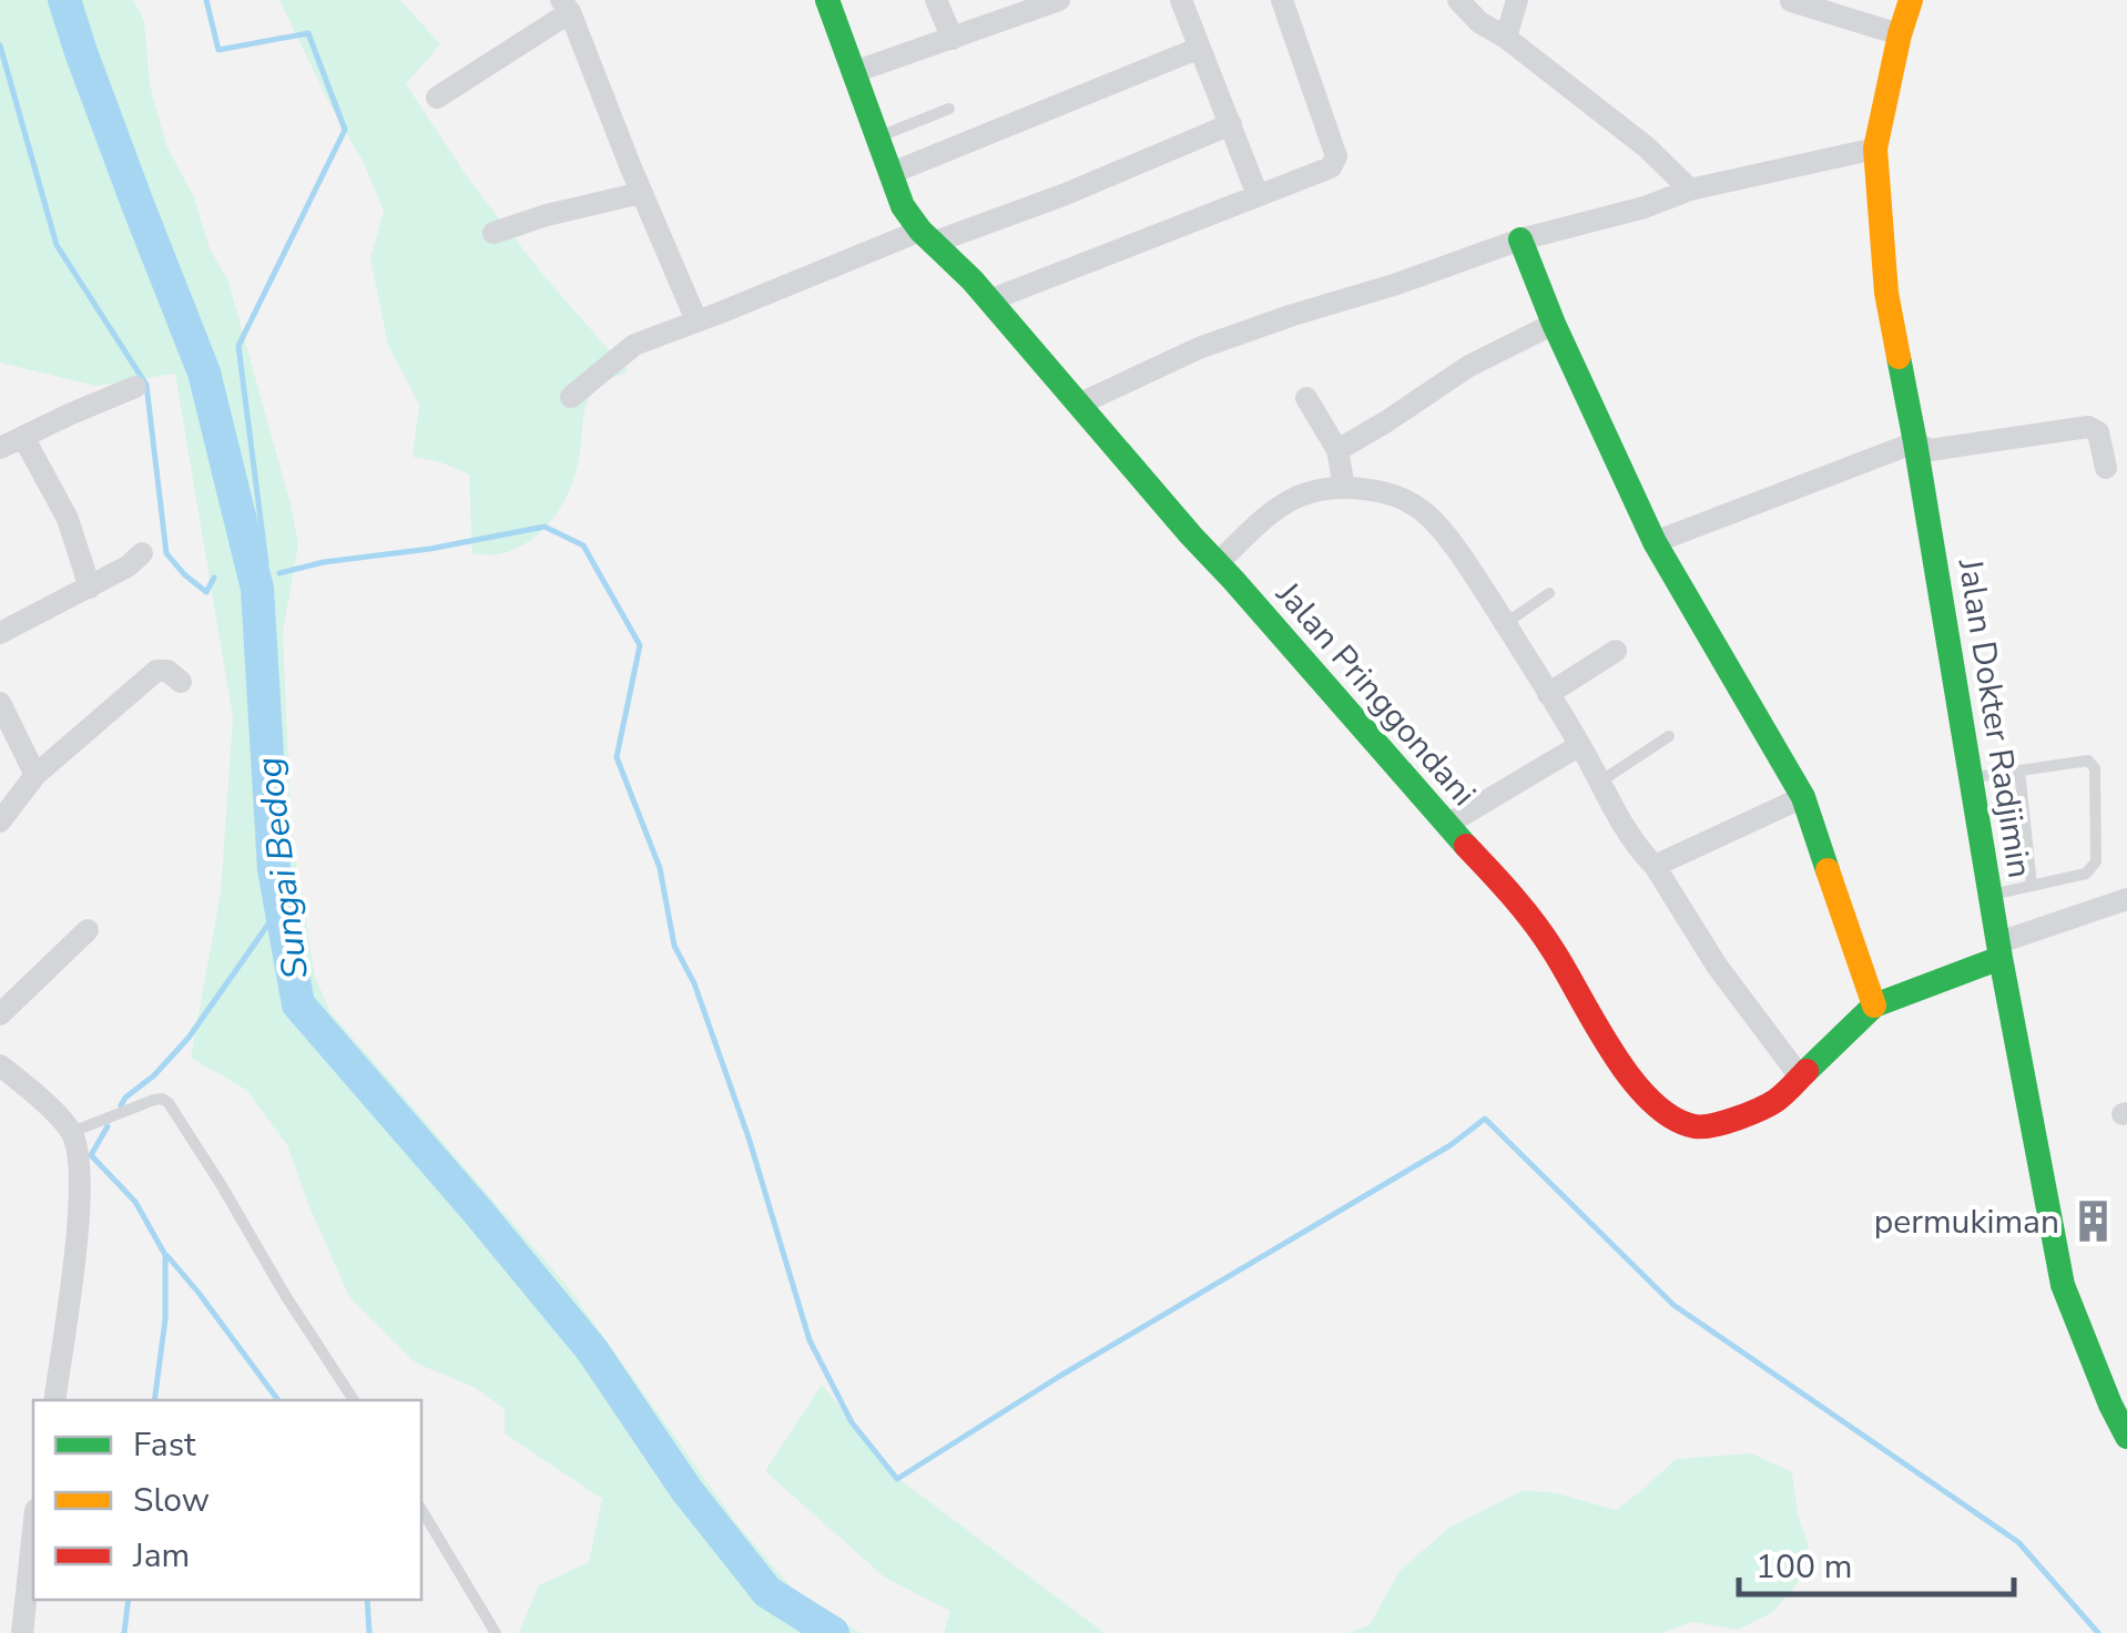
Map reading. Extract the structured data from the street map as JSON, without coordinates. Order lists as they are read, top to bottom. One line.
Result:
{"streets":{"street":["Jalan Pringgondani","Jalan Dokter Radjimin"]},"crossings":[["Jalan Pringgondani","Jalan Dokter Radjimin"]],"water":["Sungai Bedog"],"places":{"building":["permukiman"]},"legend":["Fast","Slow","Jam"],"scale_bar":"100 m"}
